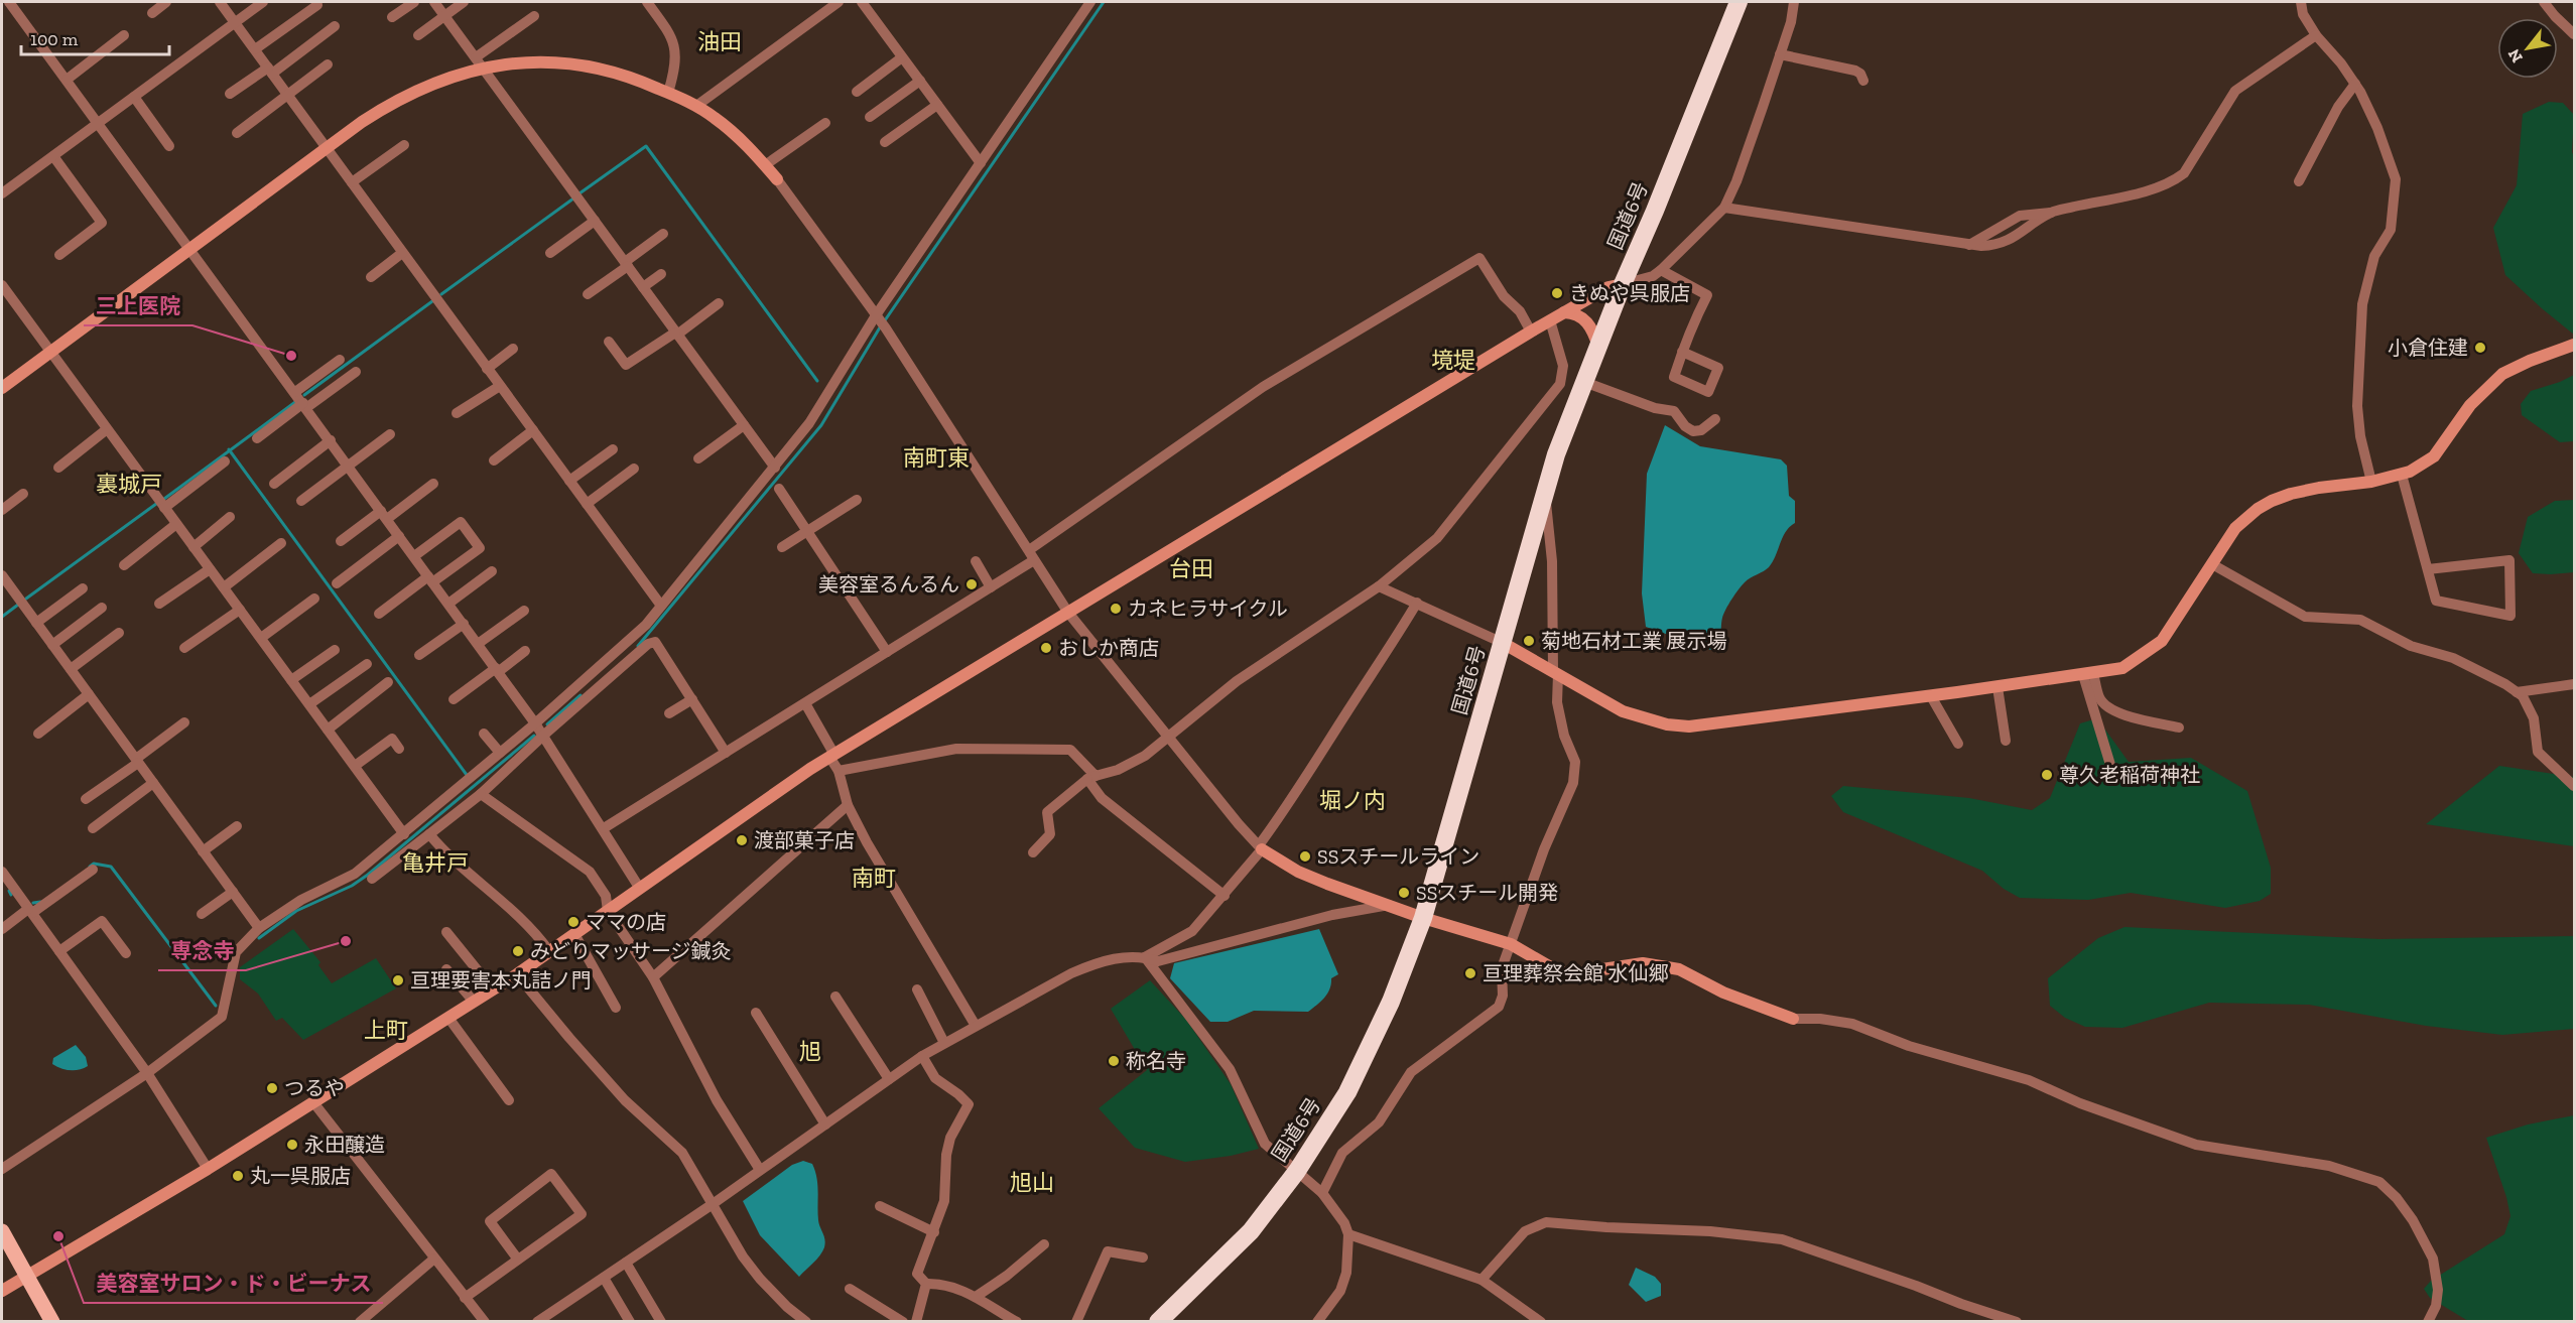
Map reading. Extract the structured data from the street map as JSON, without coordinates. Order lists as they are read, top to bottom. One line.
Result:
{"streets":{"highway":["国道6号"]},"districts":["油田","境堤","南町東","裏城戸","台田","堀ノ内","亀井戸","南町","上町","旭","旭山"],"places":["きぬや呉服店","小倉住建","三上医院","美容室るんるん","カネヒラサイクル","菊地石材工業 展示場","おしか商店","尊久老稲荷神社","渡部菓子店","SSスチールライン","SSスチール開発","ママの店","専念寺","みどりマッサージ鍼灸","亘理葬祭会館 水仙郷","亘理要害本丸詰ノ門","称名寺","つるや","永田醸造","丸一呉服店","美容室サロン・ド・ビーナス"],"scale_bar":"100 m","north":"bottom left"}
